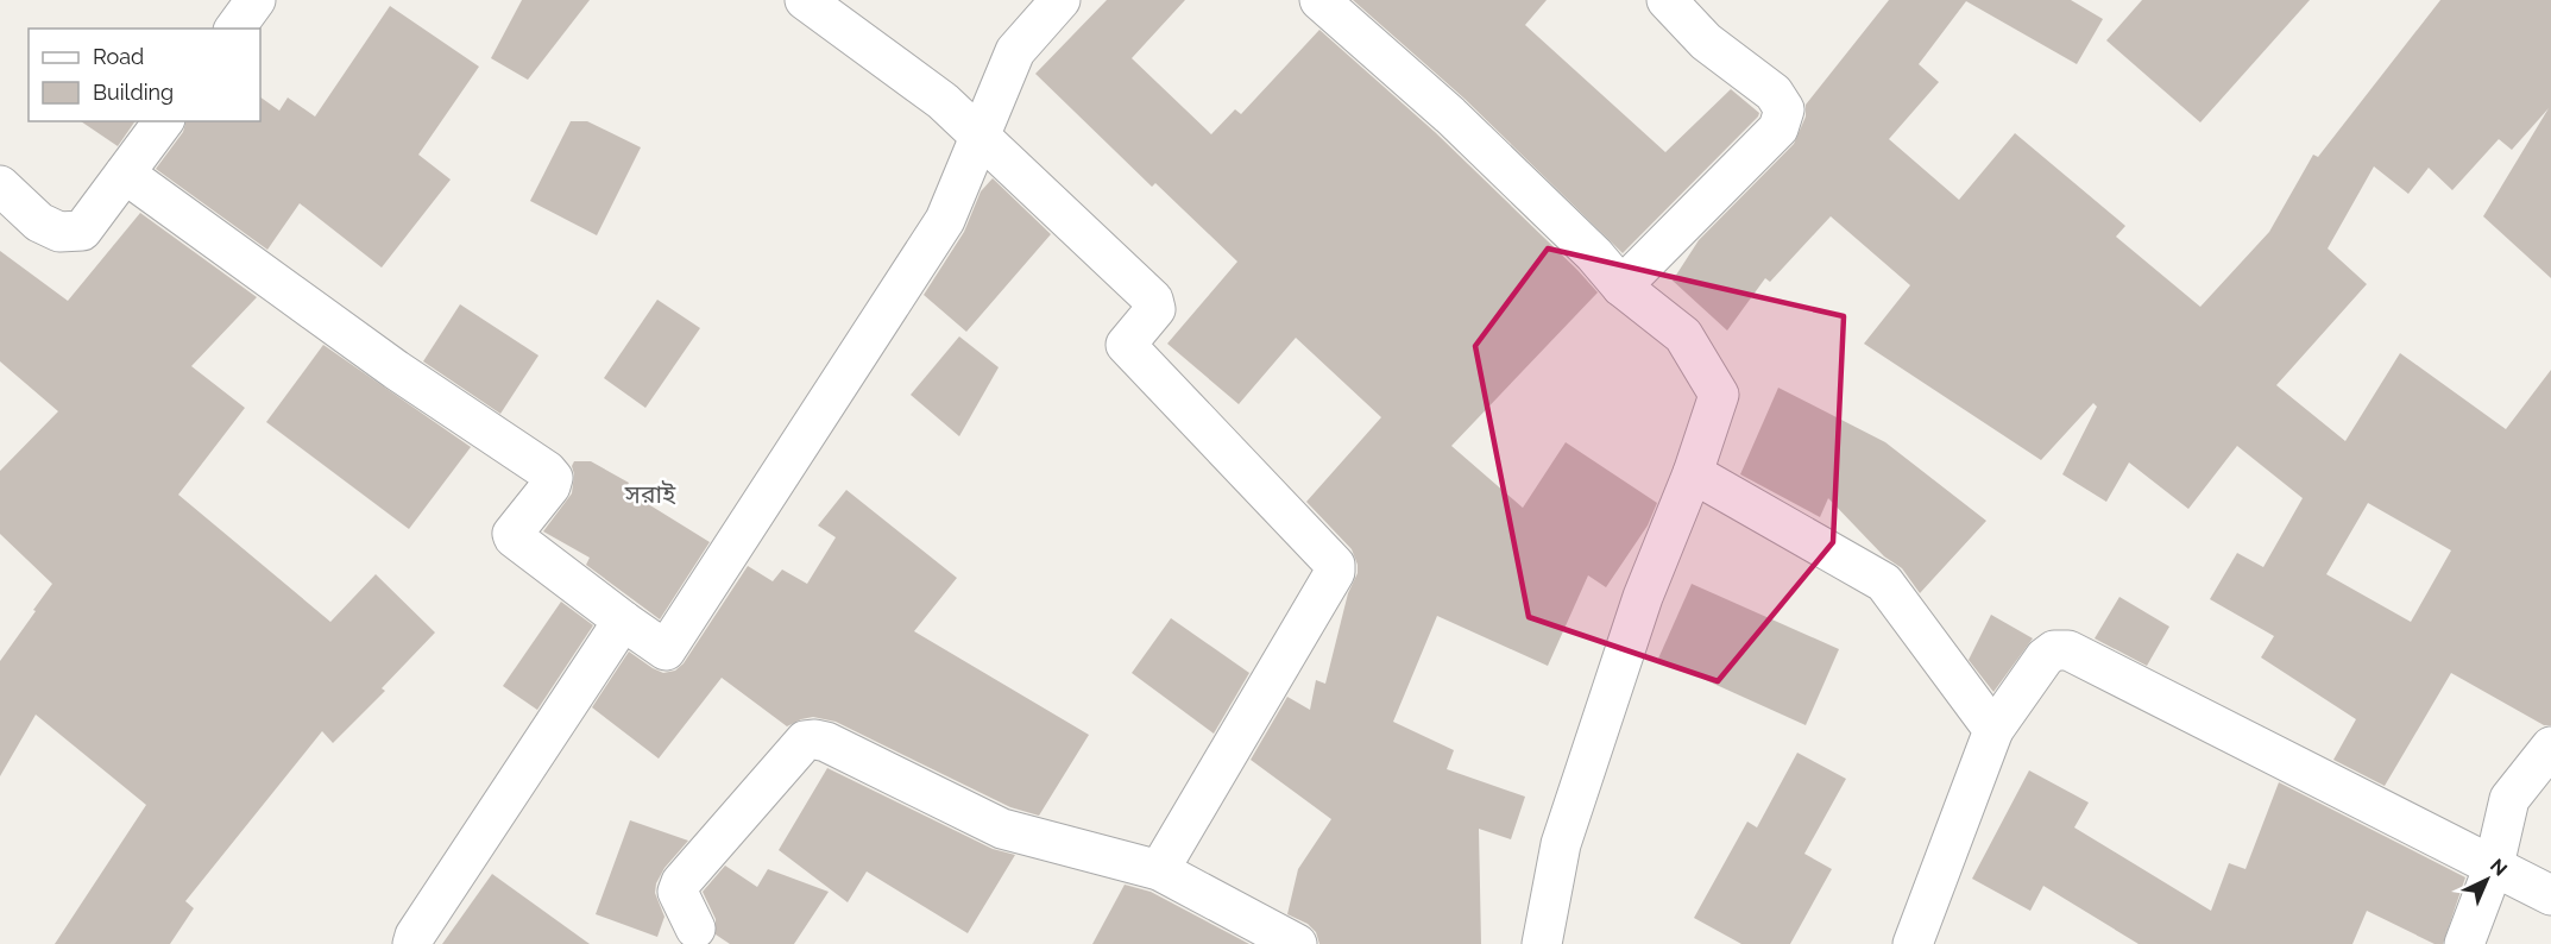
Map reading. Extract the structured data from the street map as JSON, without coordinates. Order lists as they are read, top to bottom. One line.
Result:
{"districts":["সরাই"],"legend":["Road","Building"],"north":"top right"}
